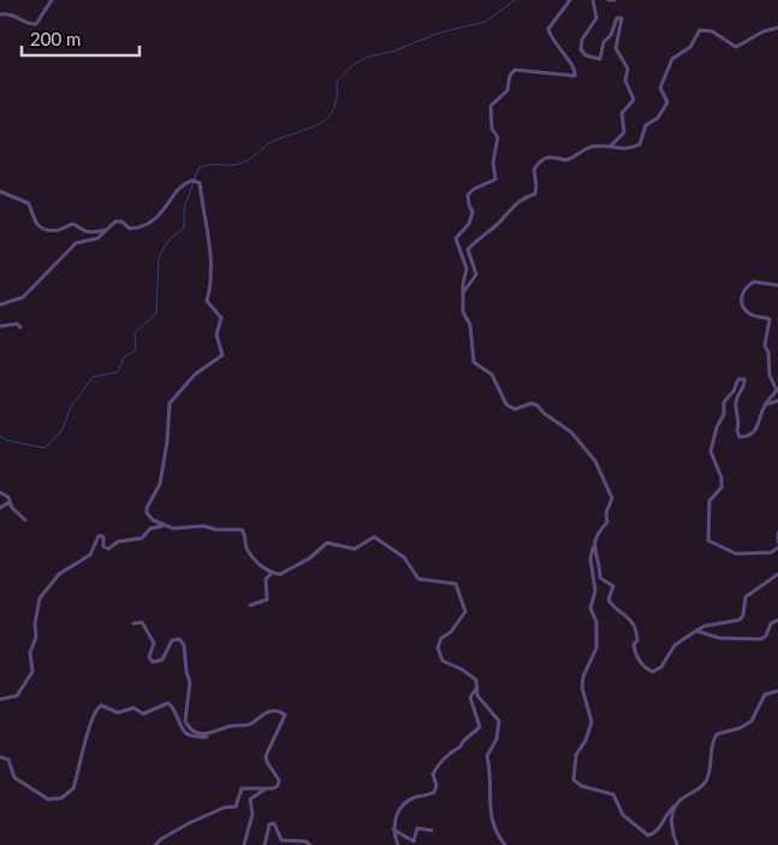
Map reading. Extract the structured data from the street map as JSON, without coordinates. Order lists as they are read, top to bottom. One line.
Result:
{"scale_bar":"200 m"}
